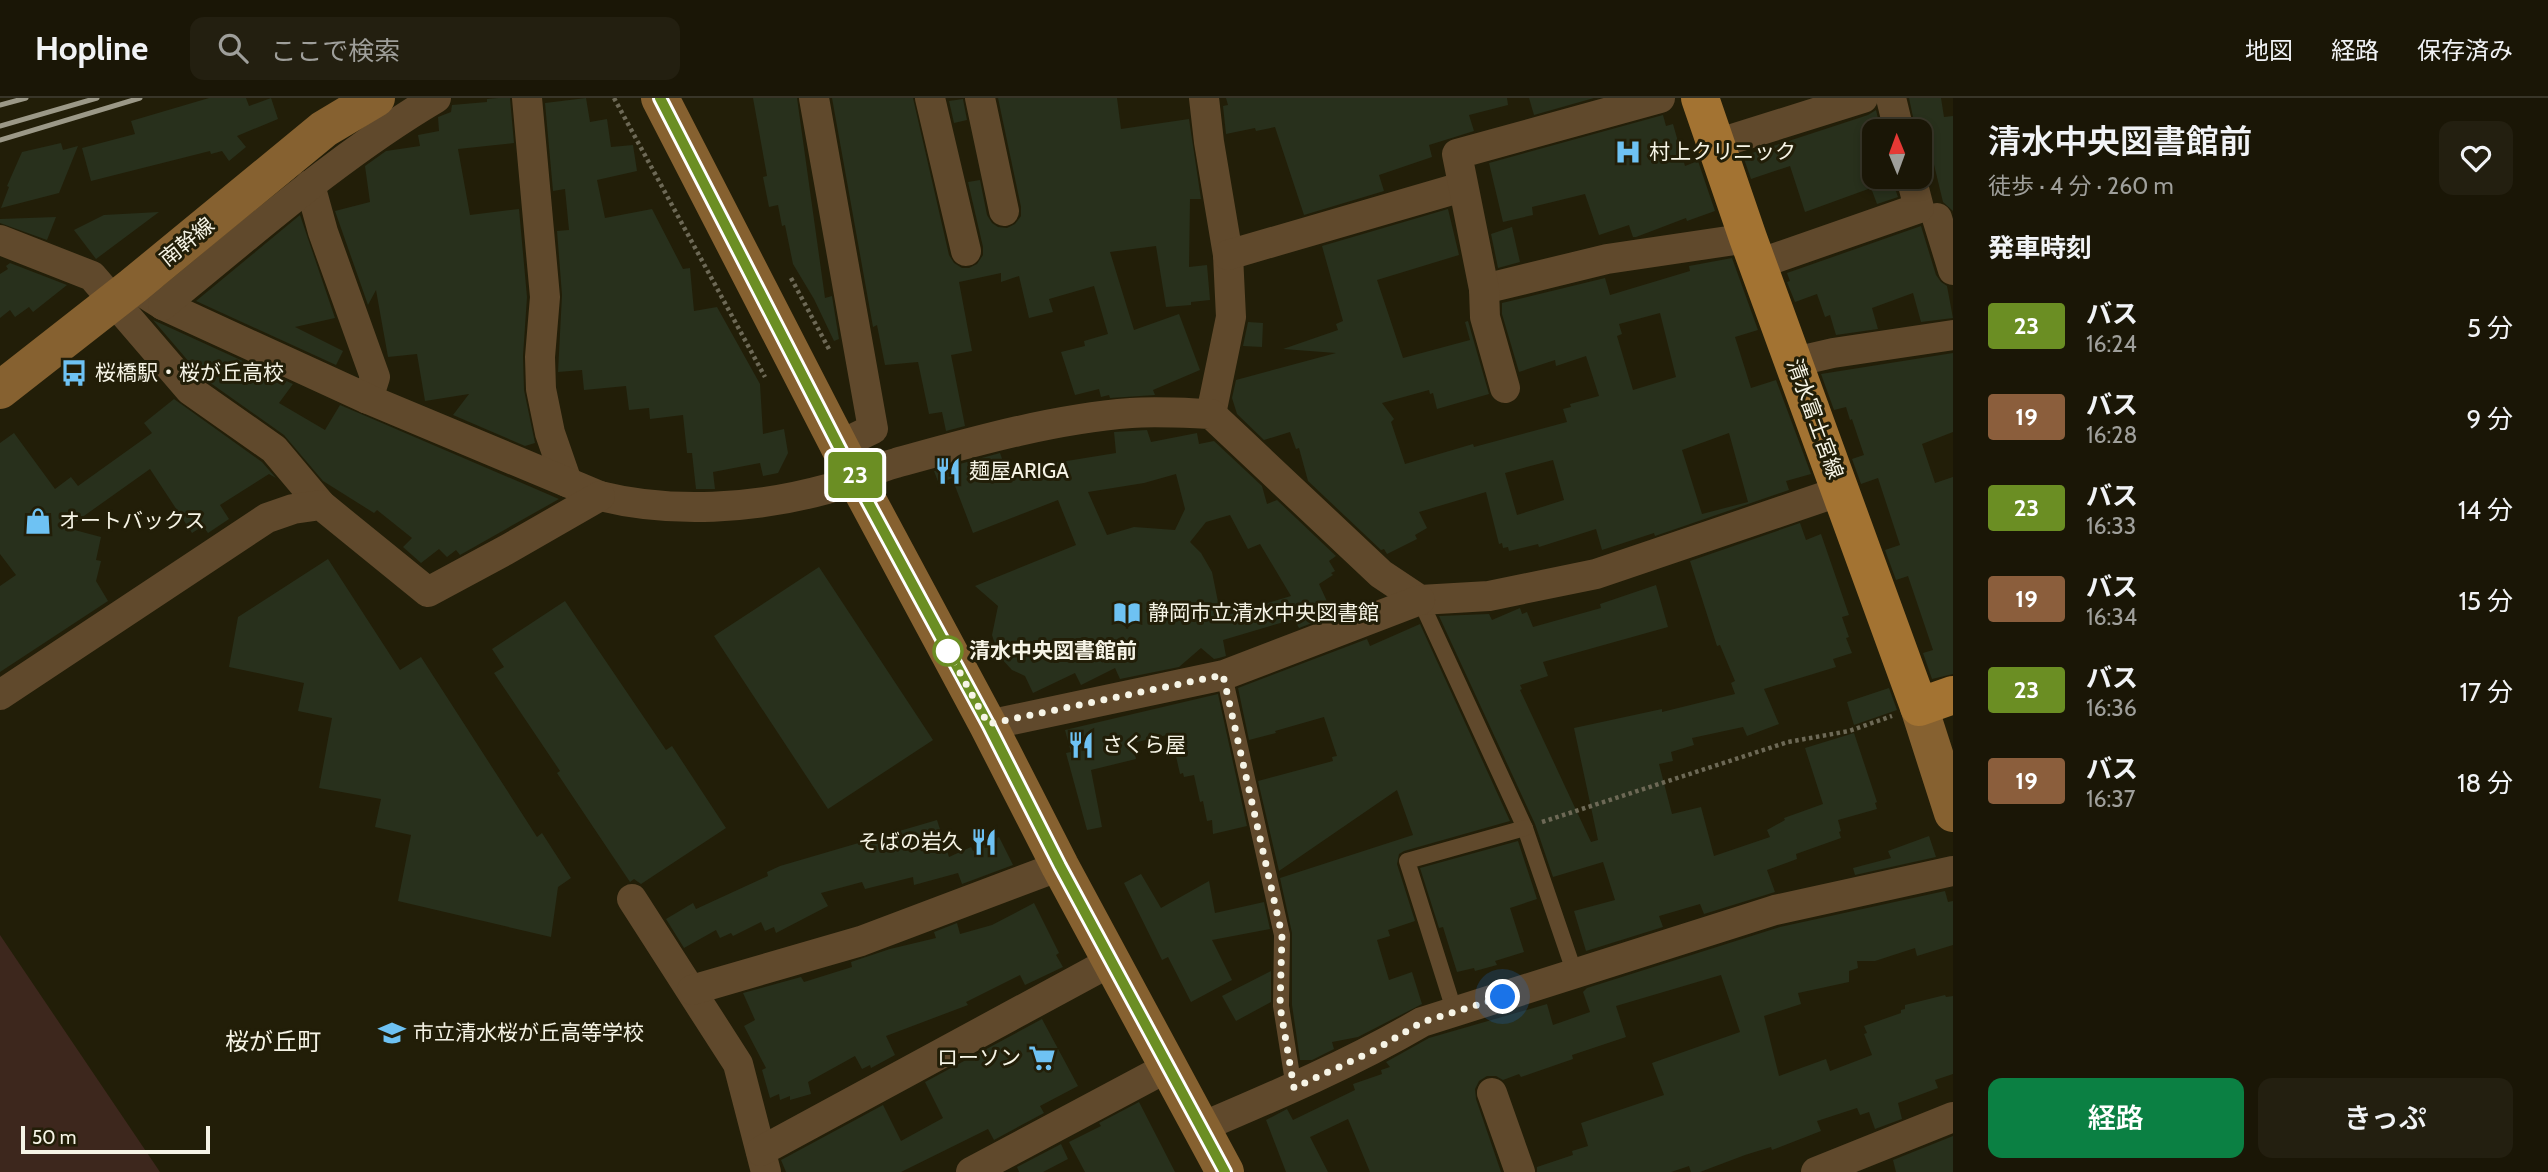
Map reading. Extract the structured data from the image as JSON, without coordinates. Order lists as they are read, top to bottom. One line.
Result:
{"streets":{"main road":["南幹線","清水富士宮線"]},"districts":["桜が丘町"],"places":{"hospital":["村上クリニック"],"bus stop":["桜橋駅・桜が丘高校"],"restaurant":["麺屋ARIGA","さくら屋","そばの岩久"],"shop":["オートバックス"],"library":["静岡市立清水中央図書館"],"other":["清水中央図書館前"],"school or university":["市立清水桜が丘高等学校"],"supermarket":["ローソン"]},"lines":["bus line 23"],"scale_bar":"50 m","north":"top","page":{"header":"Hopline","search":"ここで検索","nav":["地図","経路","保存済み"],"on_map":"23","heading":[["清水中央図書館前","徒歩 · 4 分 · 260 m"],"発車時刻"],"list":[{"mark":"23","name":"バス","note":"16:24","value":"5 分"},{"mark":"19","name":"バス","note":"16:28","value":"9 分"},{"mark":"23","name":"バス","note":"16:33","value":"14 分"},{"mark":"19","name":"バス","note":"16:34","value":"15 分"},{"mark":"23","name":"バス","note":"16:36","value":"17 分"},{"mark":"19","name":"バス","note":"16:37","value":"18 分"}],"buttons":["経路","きっぷ"],"scale":"50 m"}}
